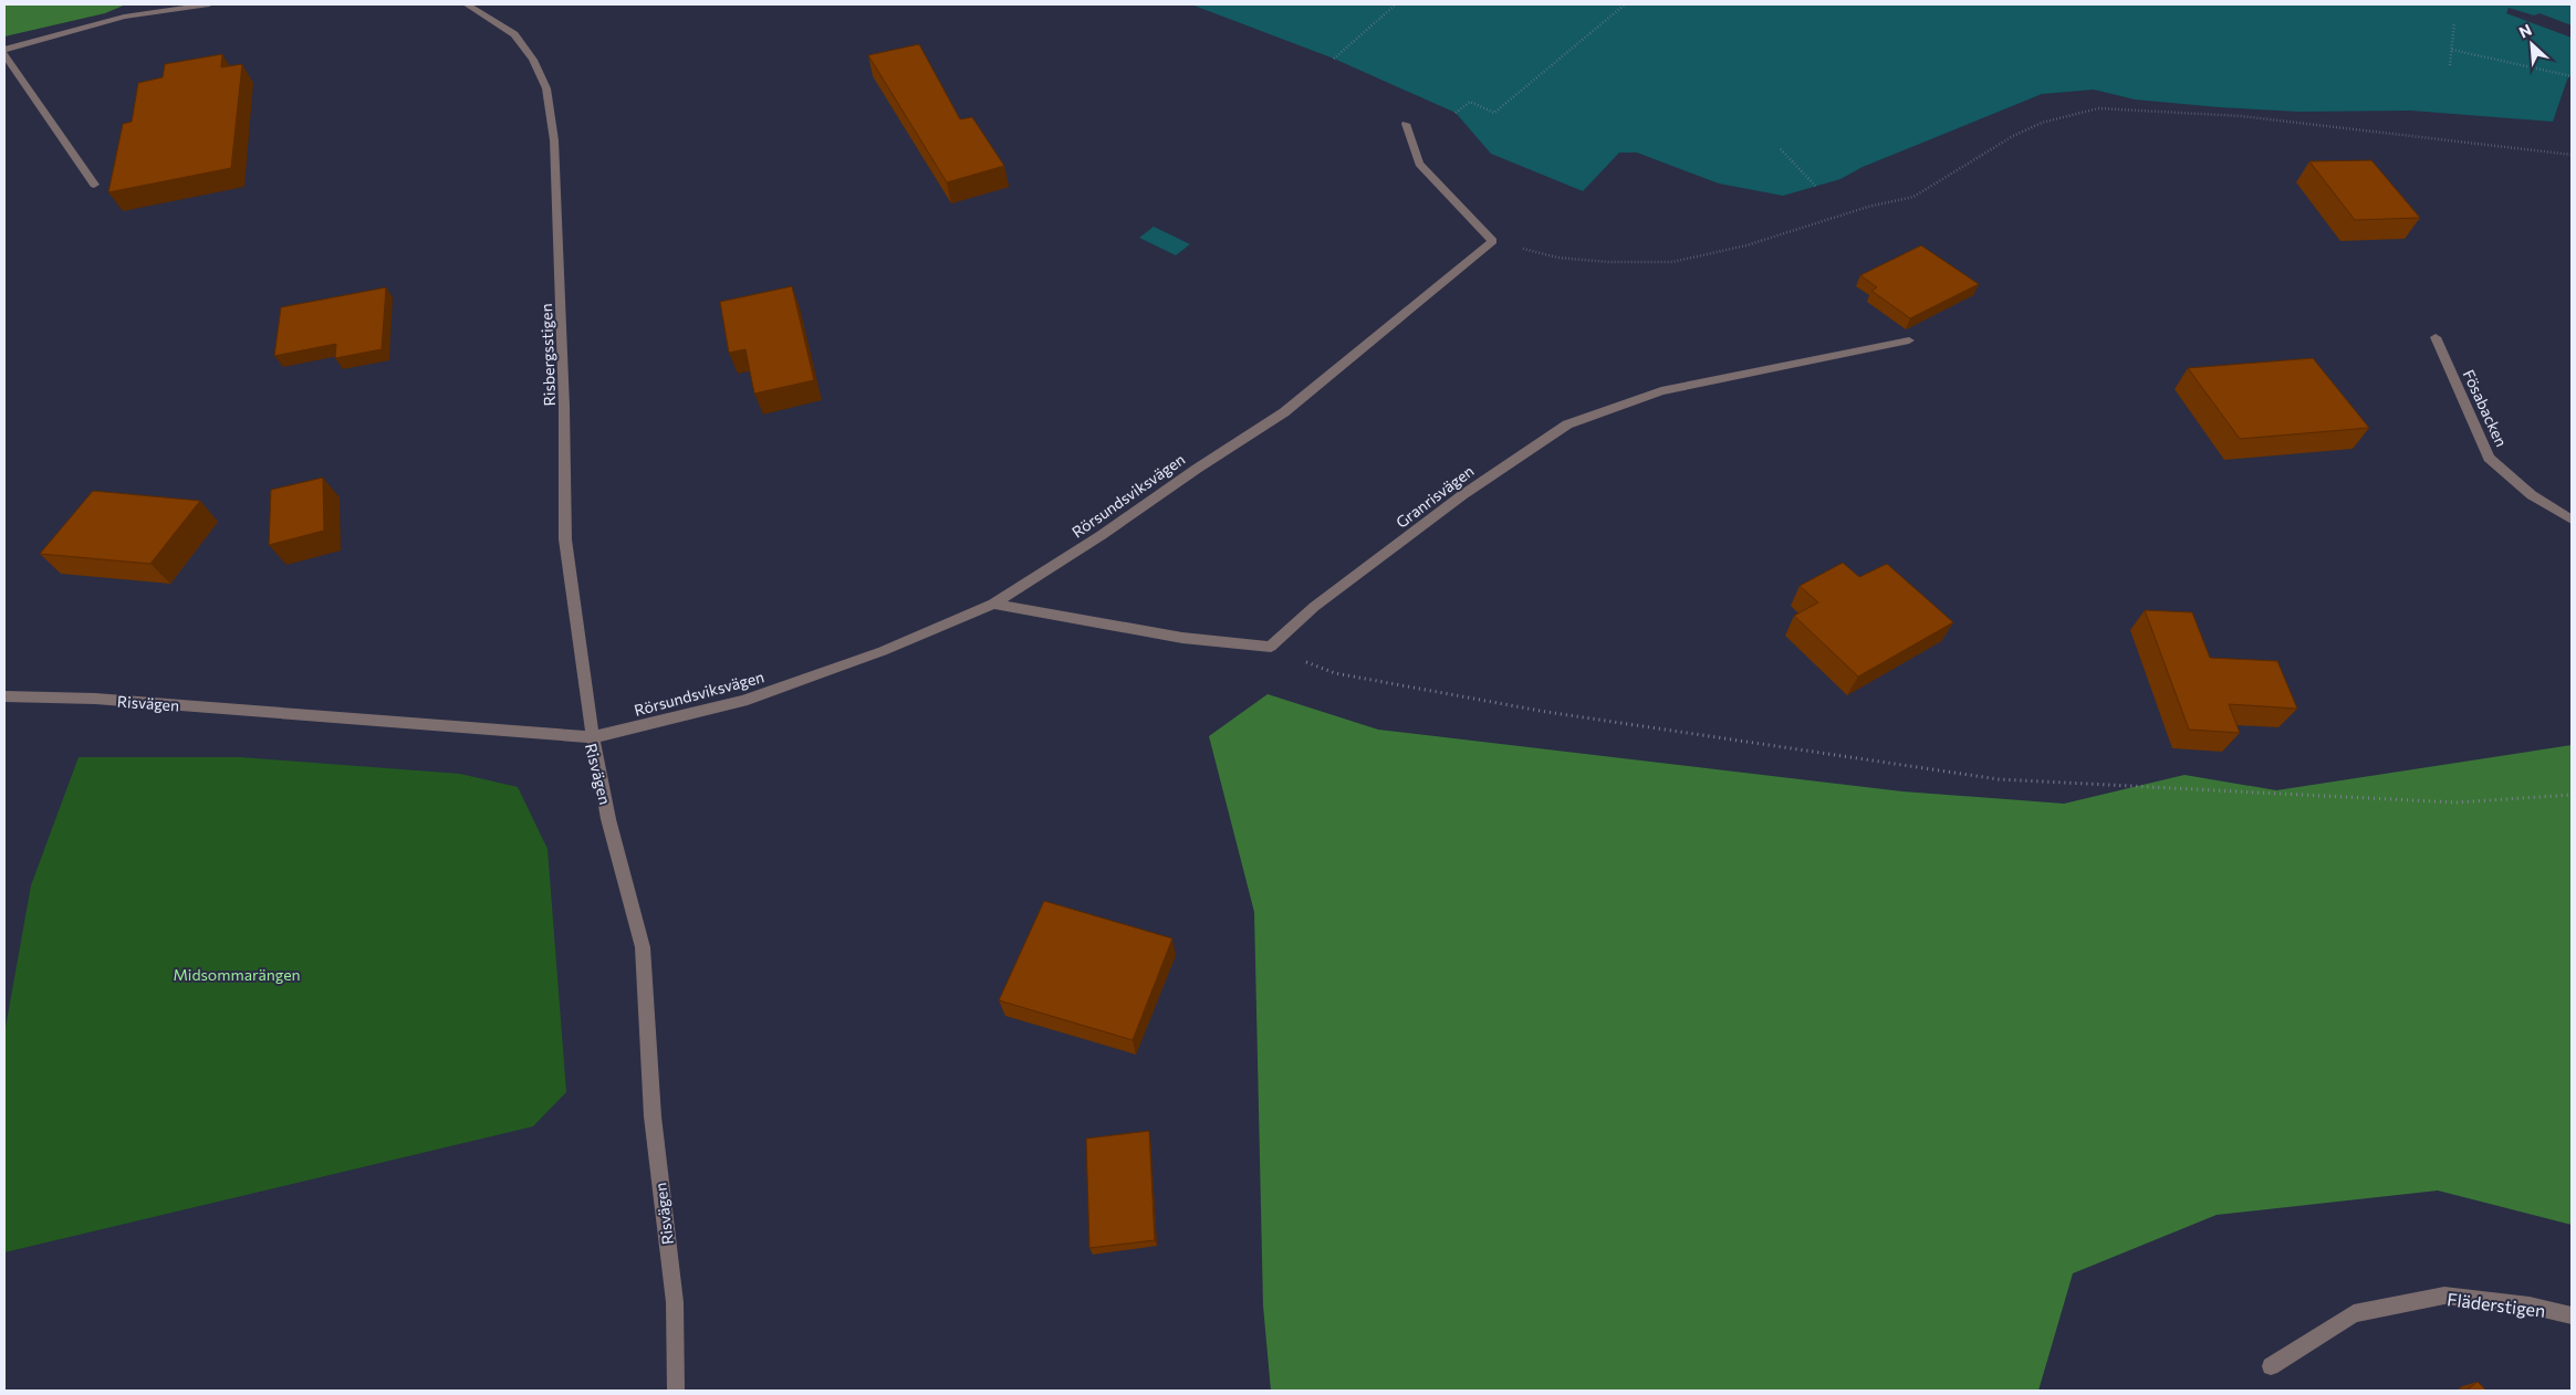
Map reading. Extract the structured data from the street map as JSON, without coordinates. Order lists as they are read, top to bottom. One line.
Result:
{"streets":{"street":["Risbergsstigen","Fösabacken","Rörsundsviksvägen","Granrisvägen","Risvägen","Fläderstigen"]},"crossings":[["Risbergsstigen","Rörsundsviksvägen"],["Risbergsstigen","Risvägen"],["Rörsundsviksvägen","Risvägen"]],"parks":["Midsommarängen"],"north":"top left"}
